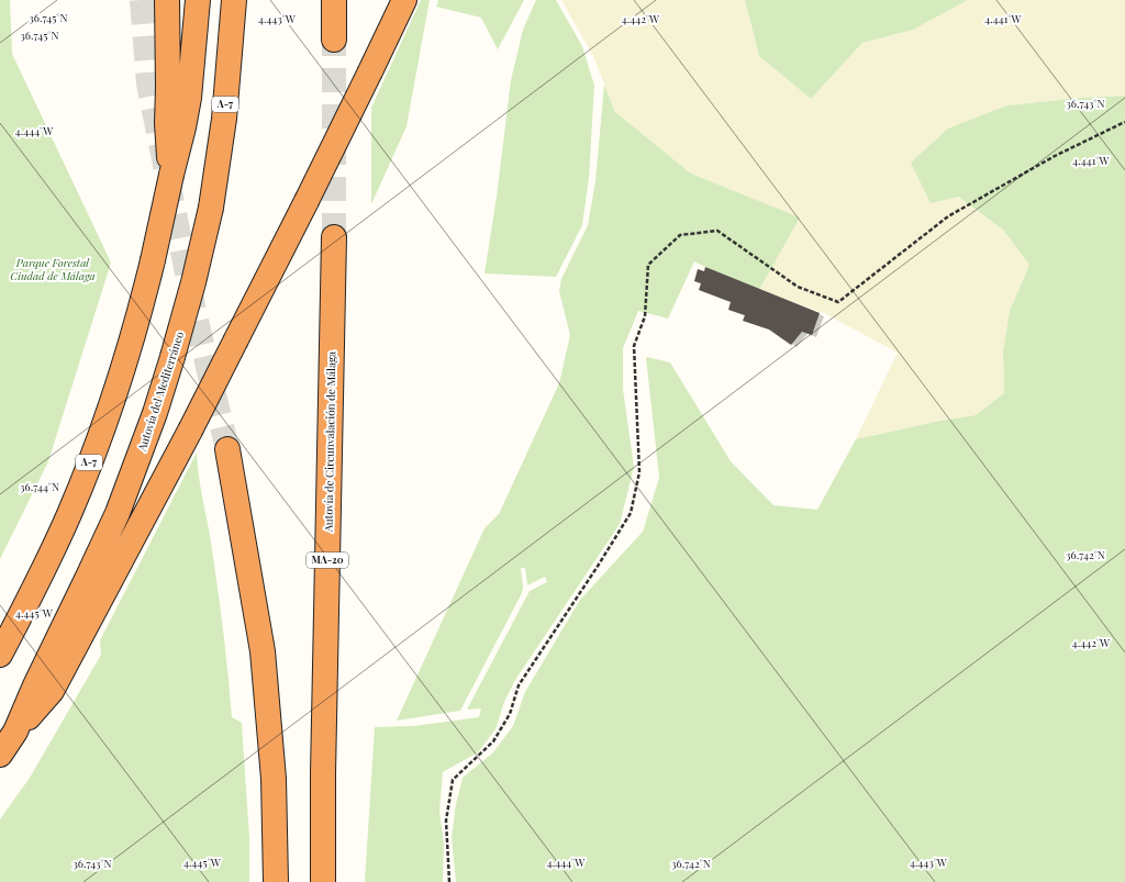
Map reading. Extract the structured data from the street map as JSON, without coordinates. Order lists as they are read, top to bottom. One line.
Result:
{"streets":{"highway":["A-7","Autovía del Mediterráneo","Autovía de Circunvalación de Málaga","MA-20"]},"parks":["Parque Forestal Ciudad de Málaga"],"coordinates":["36.745°N","4.443°W","4.442°W","4.441°W","36.743°N","4.444°W","36.744°N","36.742°N","4.445°W"]}
